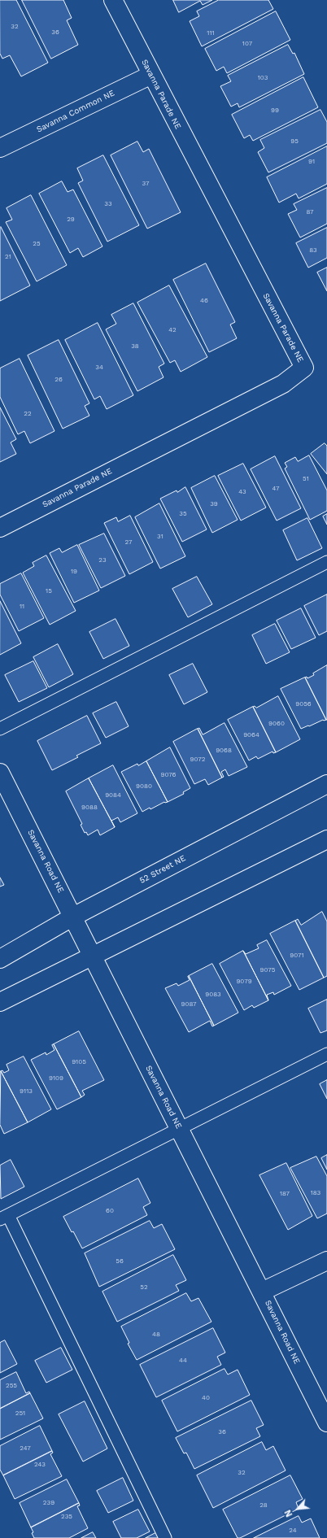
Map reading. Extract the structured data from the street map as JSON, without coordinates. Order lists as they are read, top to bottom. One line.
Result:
{"streets":{"street":["Savanna Parade NE","Savanna Common NE","Savanna Road NE","52 Street NE"]},"crossings":[["Savanna Parade NE","Savanna Common NE"],["Savanna Road NE","52 Street NE"]],"house_numbers":["32","36","111","107","103","99","95","91","37","33","87","29","25","83","21","46","42","38","34","26","22","51","47","43","39","35","31","27","23","19","15","11","9056","9060","9064","9068","9072","9076","9080","9084","9088","9071","9075","9079","9083","9087","9105","9109","9113","183","187","60","56","52","48","44","255","40","251","36","247","243","32","239","28","235","24"],"north":"bottom left"}
